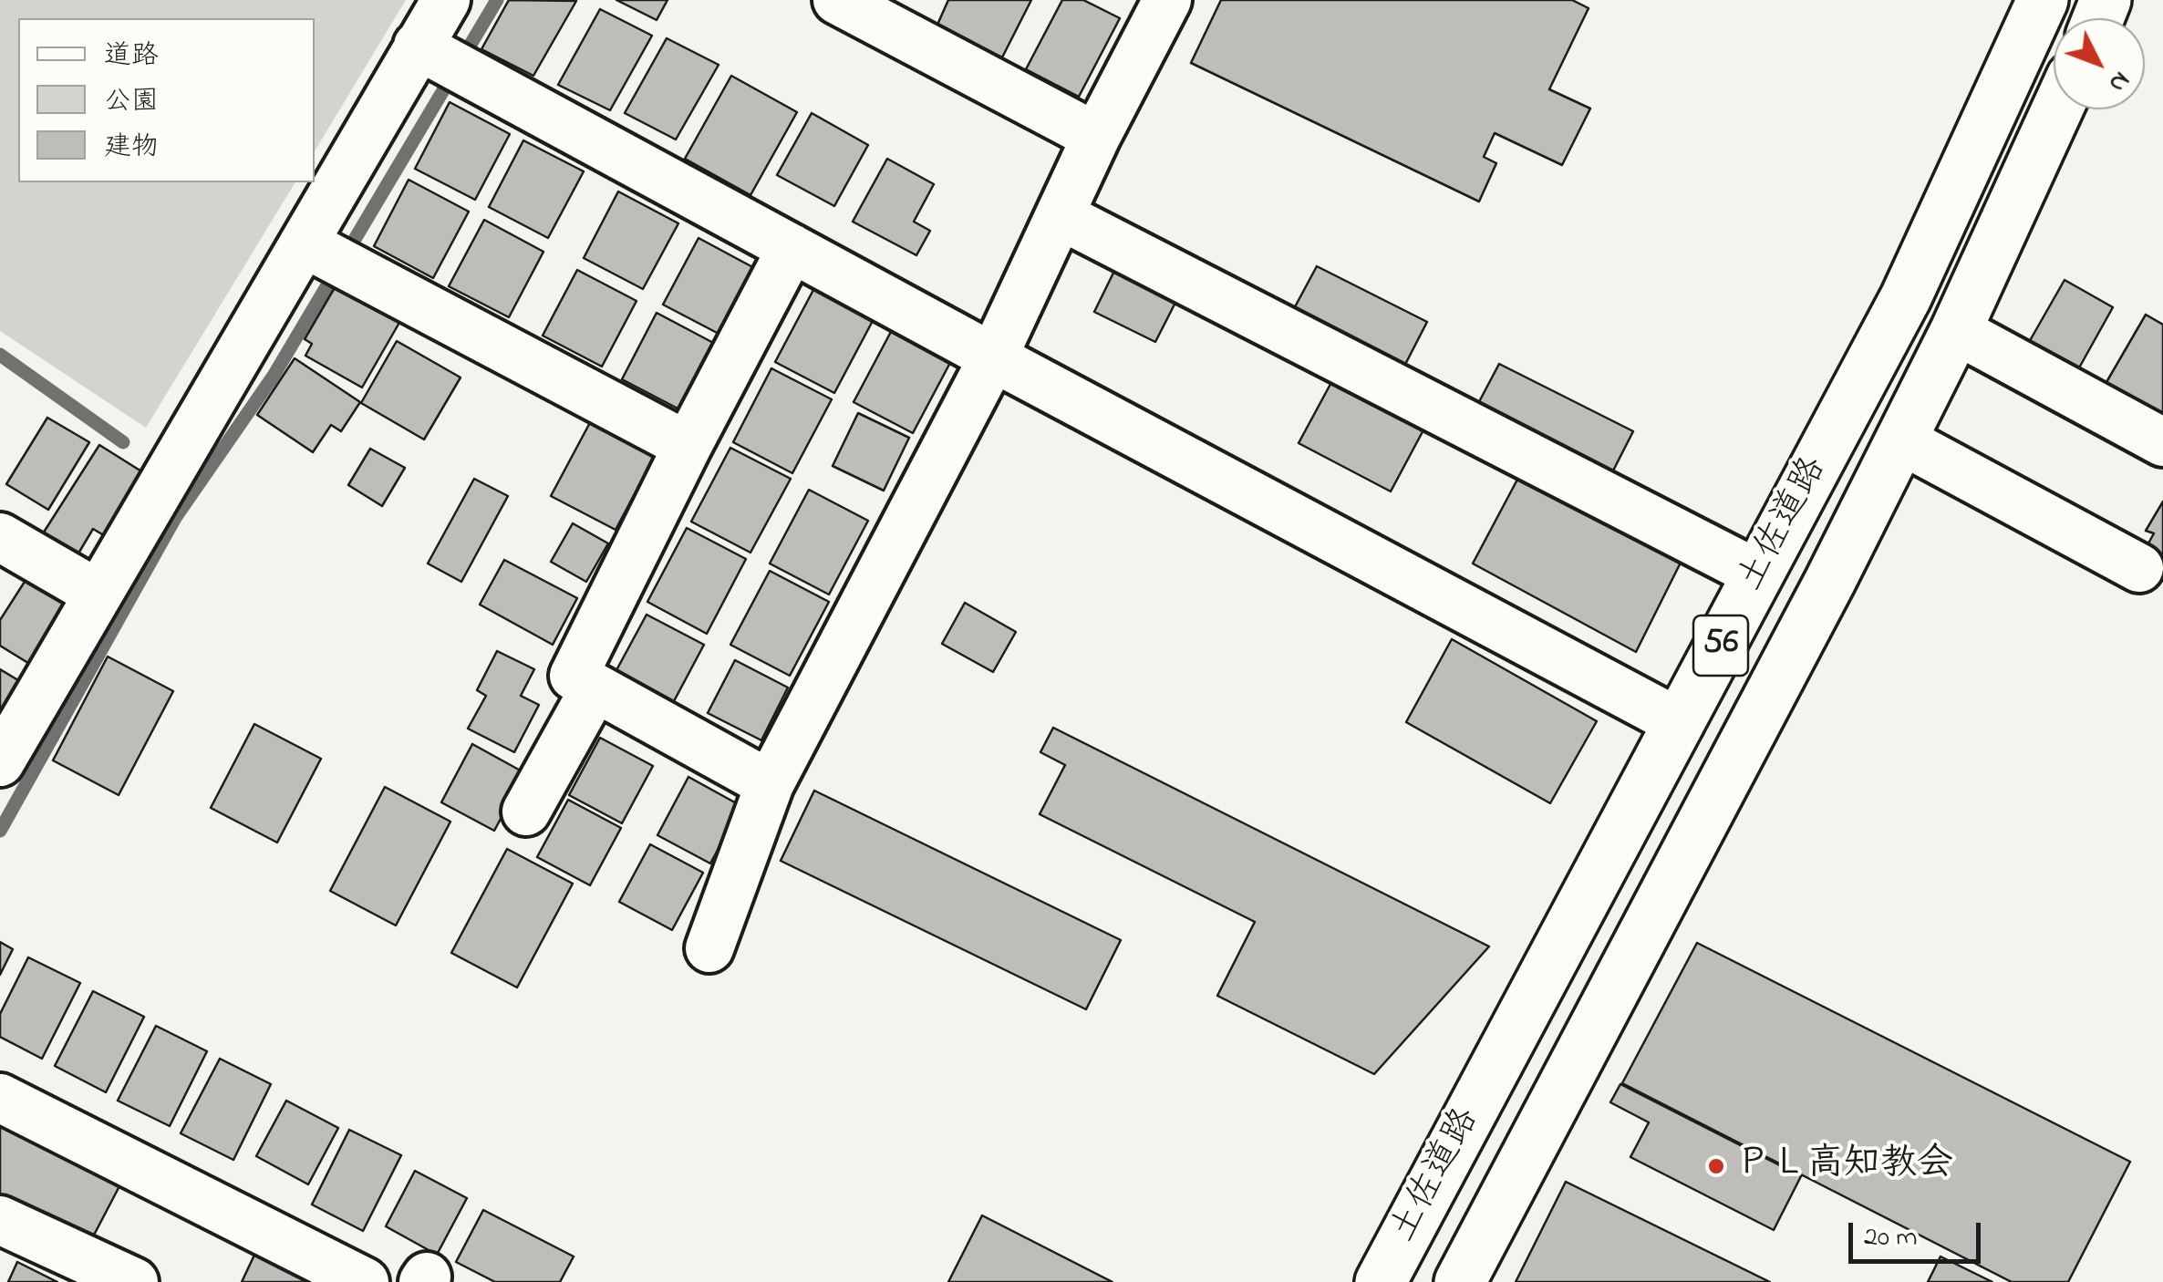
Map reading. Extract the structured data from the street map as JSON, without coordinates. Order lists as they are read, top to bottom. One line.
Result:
{"streets":{"highway":["土佐道路","56"]},"places":["ＰＬ高知教会"],"legend":["道路","公園","建物"],"scale_bar":"20 m","north":"bottom right"}
